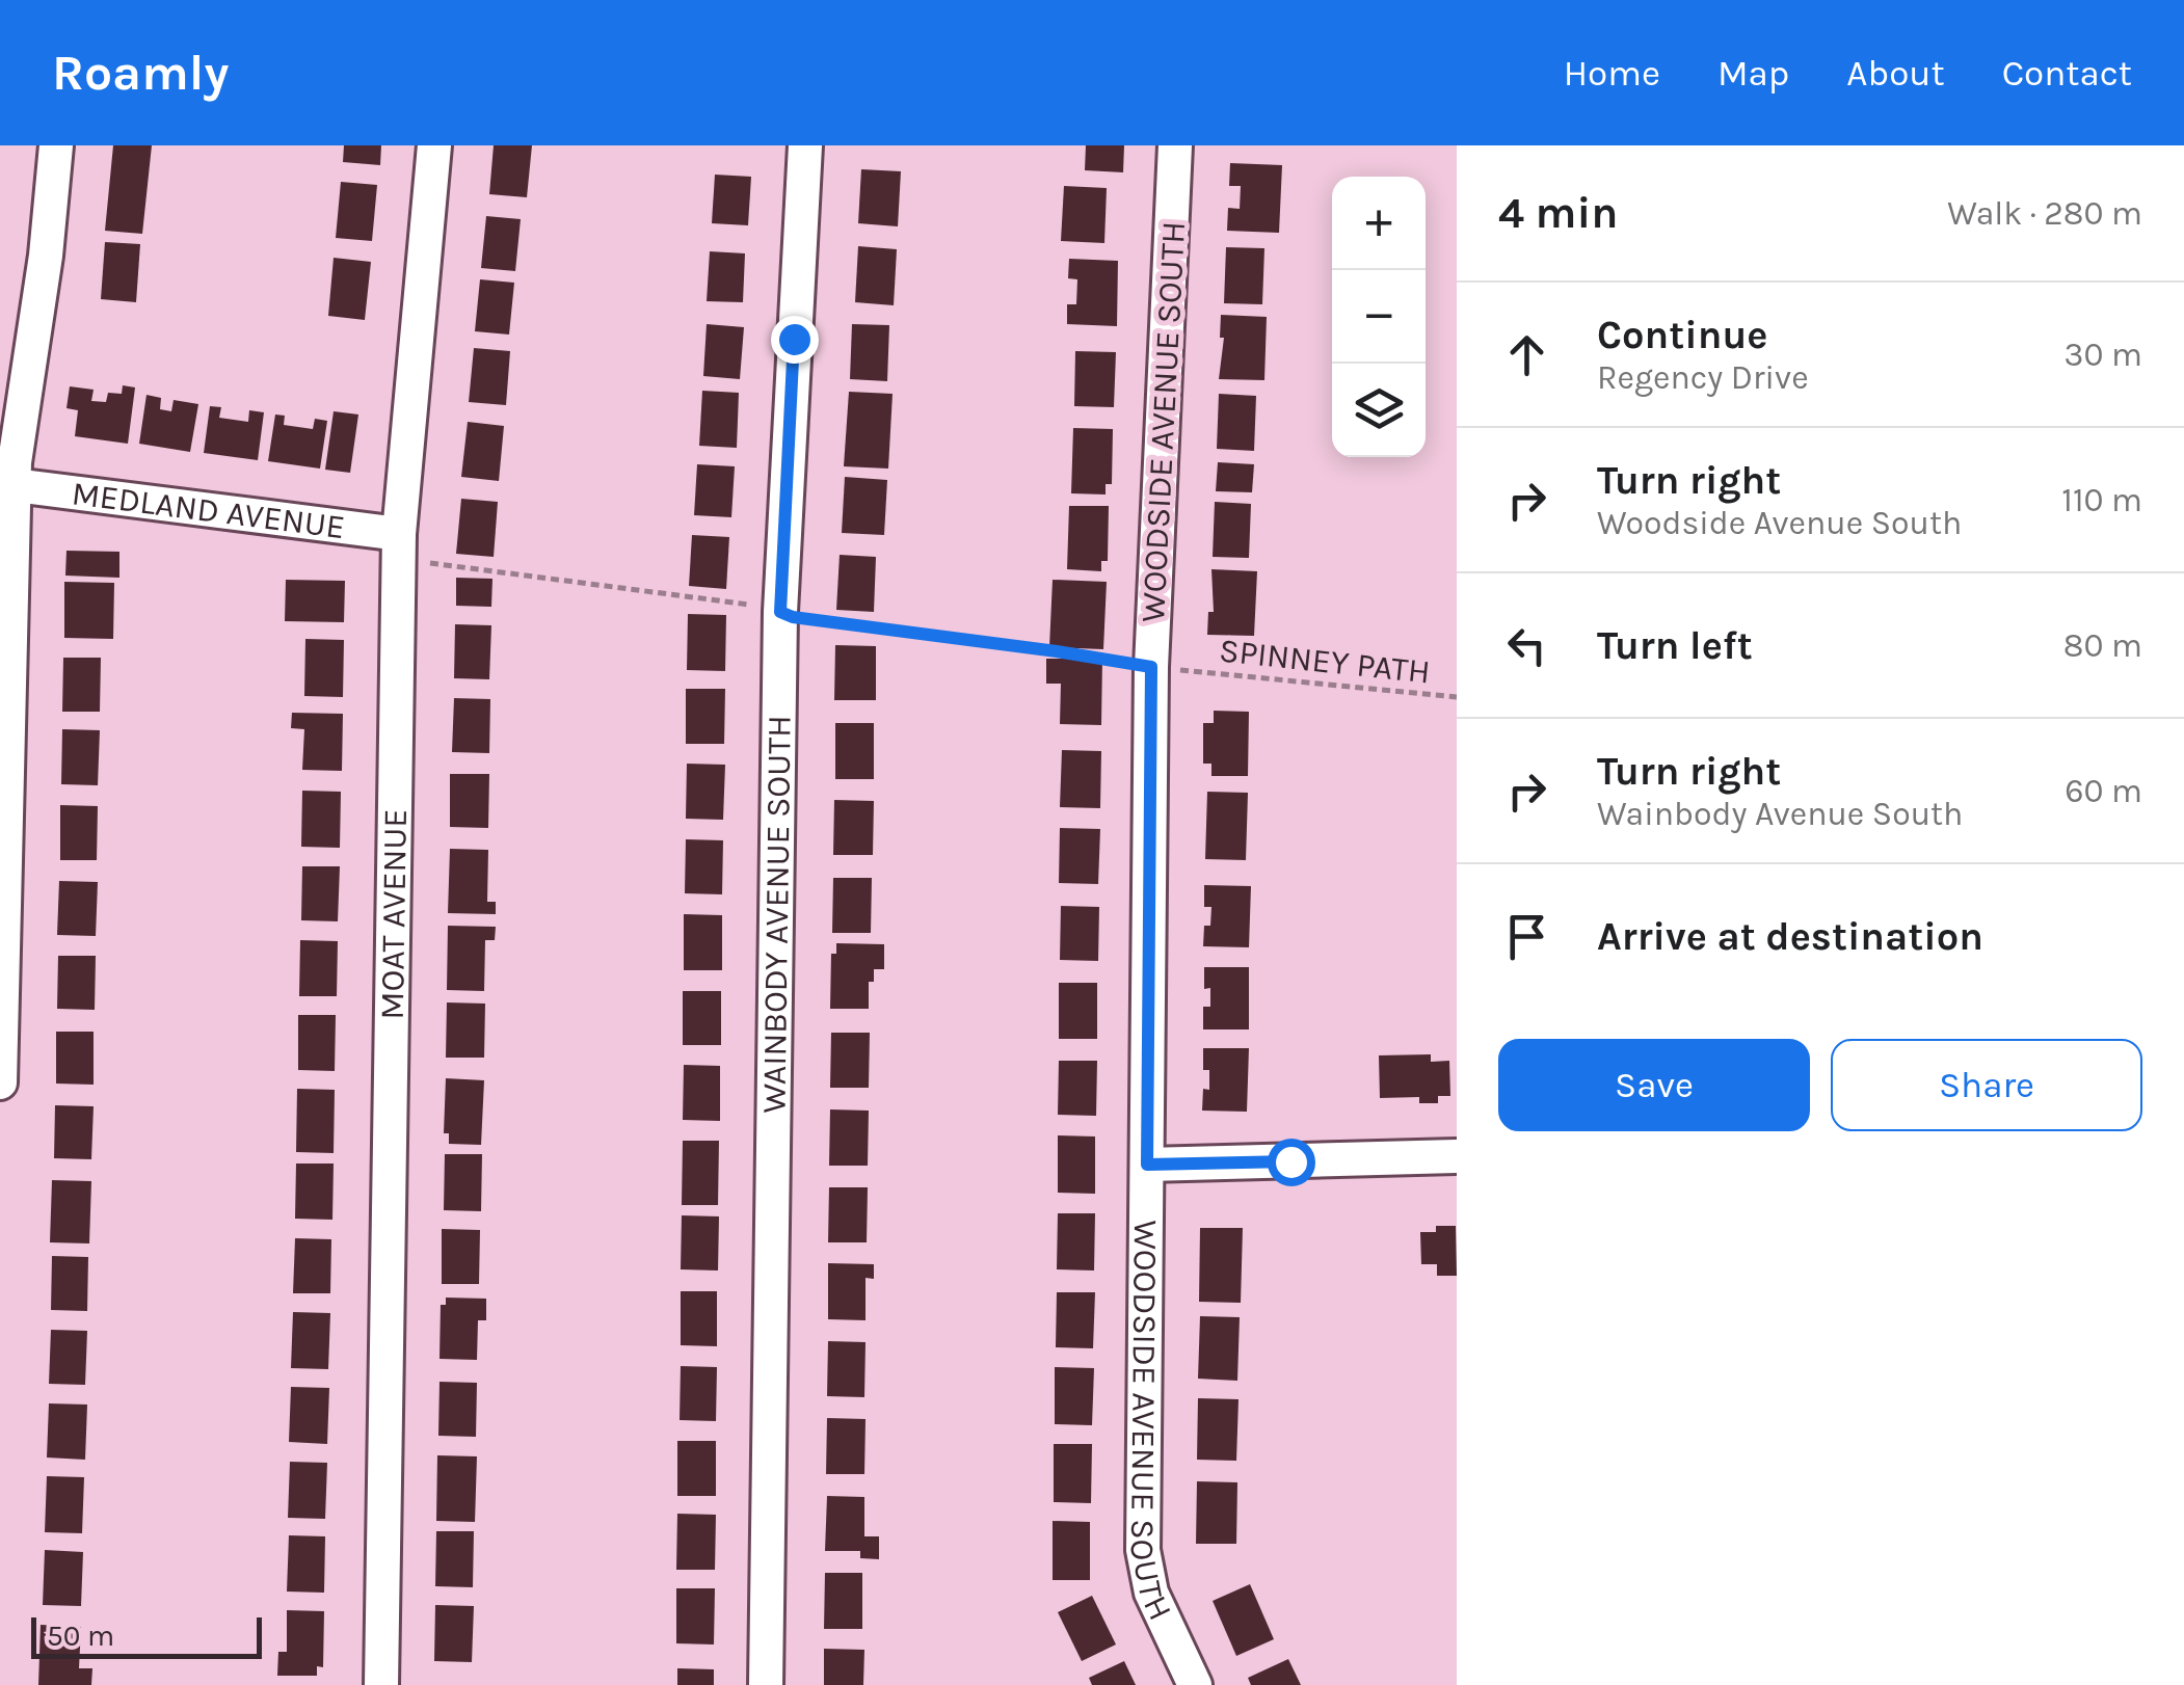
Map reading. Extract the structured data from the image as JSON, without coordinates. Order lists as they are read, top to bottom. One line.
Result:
{"streets":{"street":["WOODSIDE AVENUE SOUTH","MEDLAND AVENUE","MOAT AVENUE","WAINBODY AVENUE SOUTH"],"path":["SPINNEY PATH"]},"crossings":[["MEDLAND AVENUE","MOAT AVENUE"]],"scale_bar":"50 m","page":{"header":"Roamly","nav":["Home","Map","About","Contact"],"heading":["4 min","Walk · 280 m"],"map_buttons":["+","−"],"list":[["Continue","Regency Drive","30 m"],["Turn right","Woodside Avenue South","110 m"],["Turn left","80 m"],["Turn right","Wainbody Avenue South","60 m"],"Arrive at destination"],"buttons":["Save","Share"],"scale":"50 m"}}
